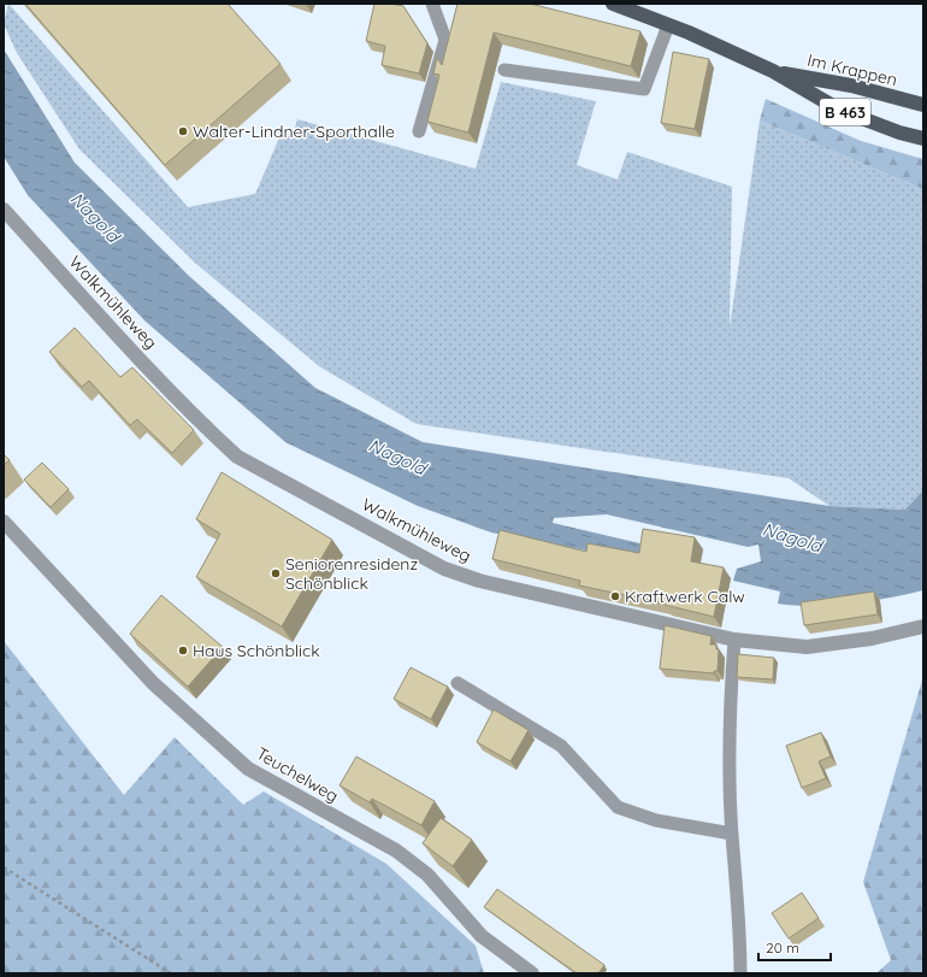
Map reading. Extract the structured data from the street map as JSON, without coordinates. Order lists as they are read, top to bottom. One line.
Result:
{"streets":{"main road":["Im Krappen","B 463"],"street":["Walkmühleweg","Teuchelweg"]},"water":["Nagold"],"places":["Walter-Lindner-Sporthalle","Seniorenresidenz Schönblick","Kraftwerk Calw","Haus Schönblick"],"scale_bar":"20 m"}
